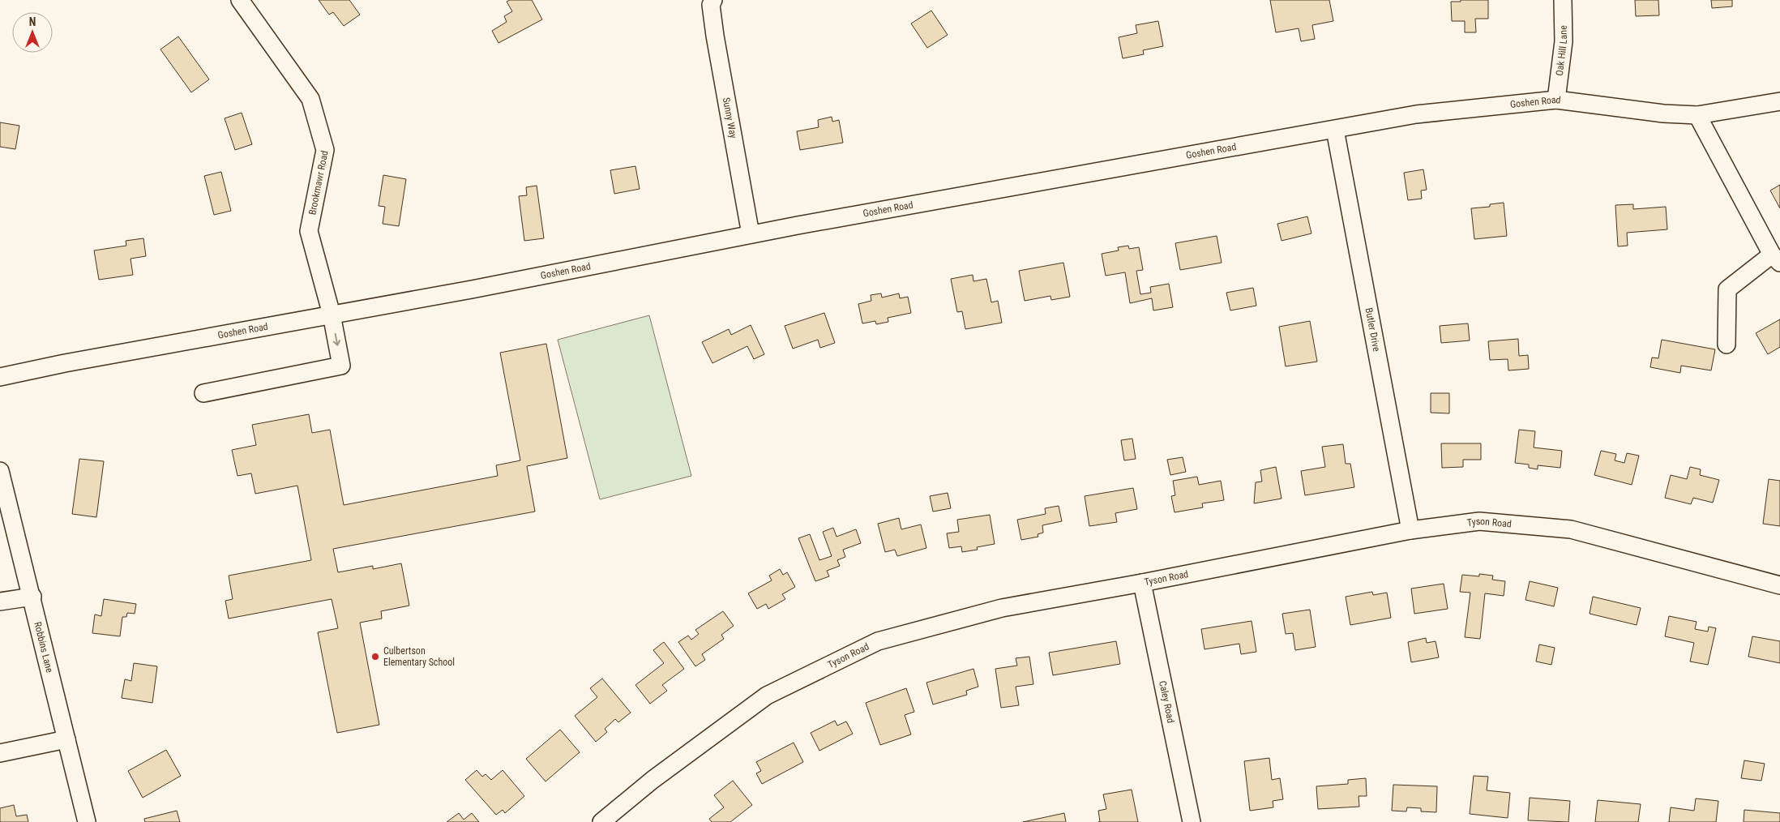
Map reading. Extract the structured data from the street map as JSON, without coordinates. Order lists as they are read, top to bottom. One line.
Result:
{"streets":{"street":["Oak Hill Lane","Goshen Road","Sunny Way","Brookmawr Road","Butler Drive","Tyson Road","Robbins Lane","Caley Road"]},"crossings":[["Oak Hill Lane","Goshen Road"],["Goshen Road","Sunny Way"],["Goshen Road","Brookmawr Road"],["Goshen Road","Butler Drive"],["Butler Drive","Tyson Road"],["Tyson Road","Caley Road"]],"places":["Culbertson Elementary School"],"north":"top"}
